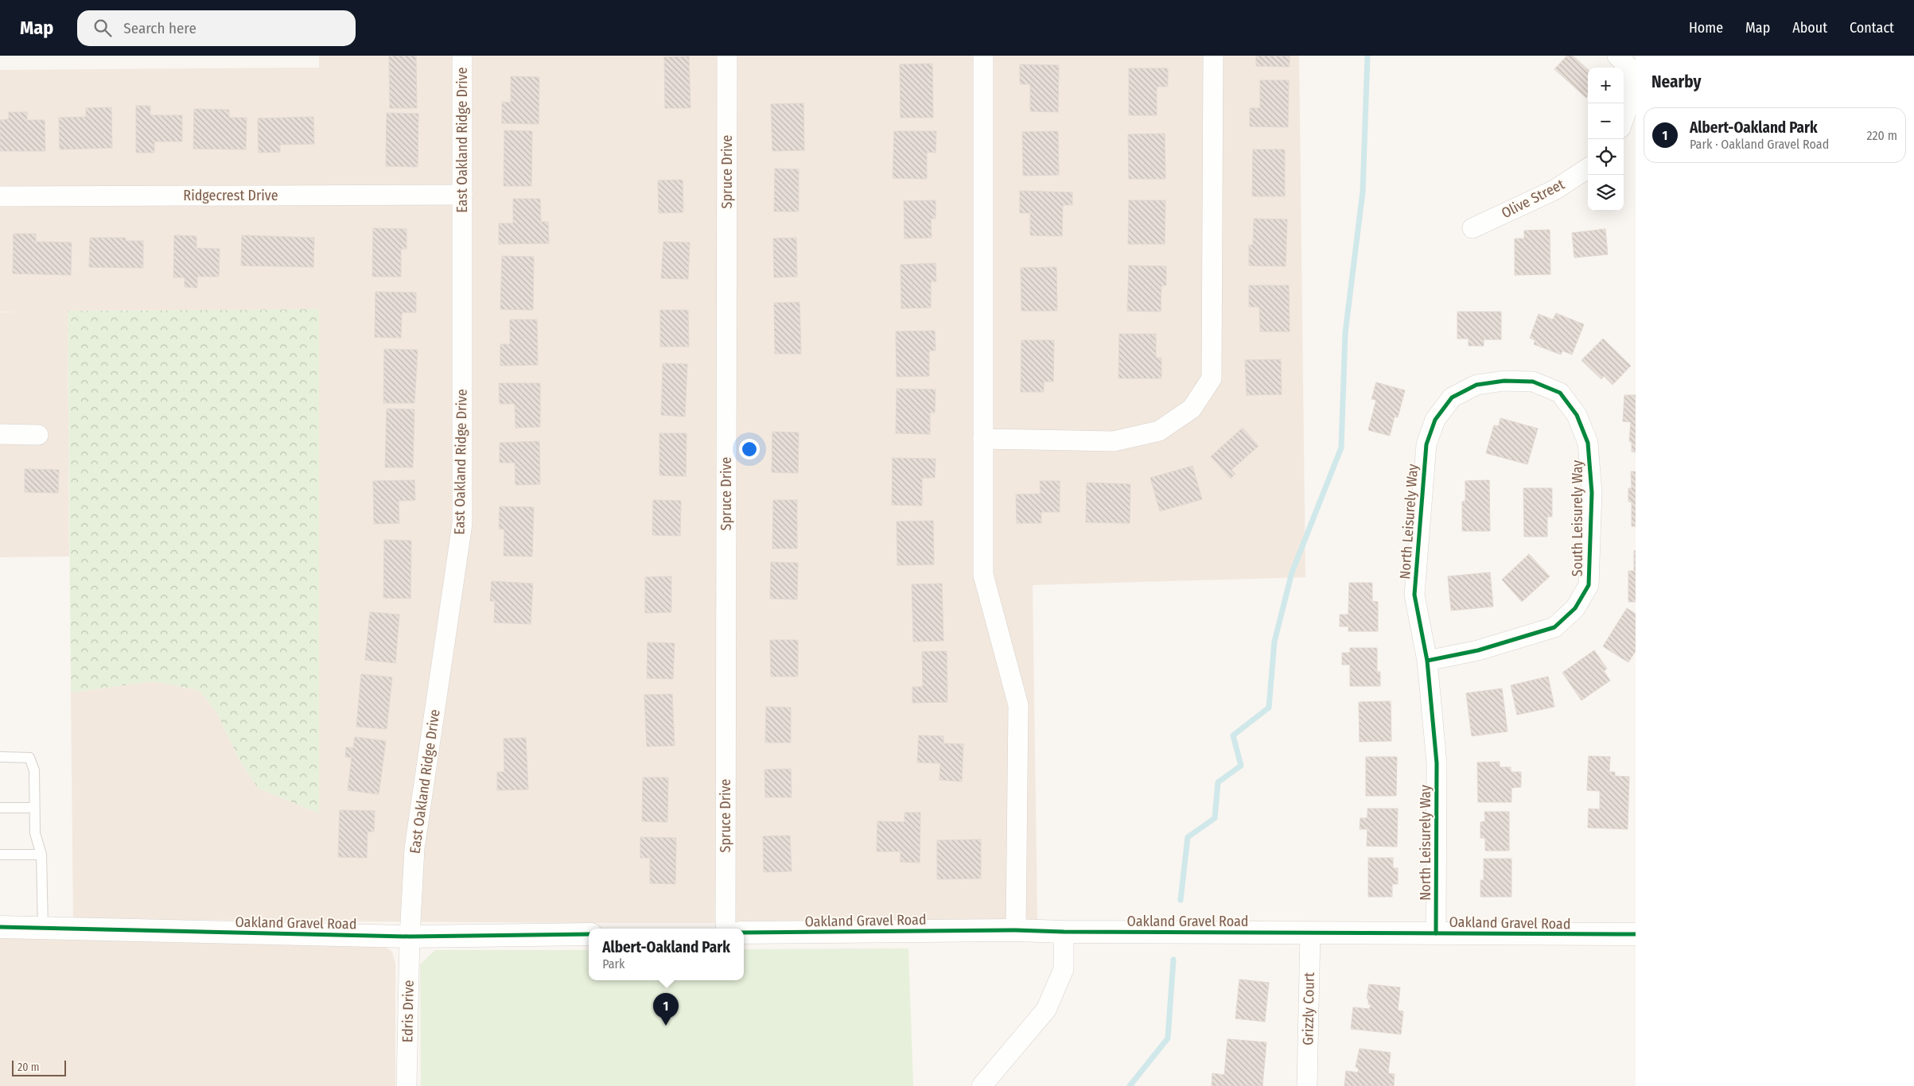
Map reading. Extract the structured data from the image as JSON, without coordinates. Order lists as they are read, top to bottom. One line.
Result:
{"streets":{"street":["East Oakland Ridge Drive","Spruce Drive","Ridgecrest Drive","Olive Street","South Leisurely Way","North Leisurely Way","Oakland Gravel Road","Grizzly Court","Edris Drive"]},"crossings":[["East Oakland Ridge Drive","Ridgecrest Drive"],["East Oakland Ridge Drive","Oakland Gravel Road"],["East Oakland Ridge Drive","Edris Drive"],["South Leisurely Way","North Leisurely Way"],["North Leisurely Way","Oakland Gravel Road"],["Oakland Gravel Road","Grizzly Court"],["Oakland Gravel Road","Edris Drive"]],"scale_bar":"20 m","page":{"header":"Map","search":"Search here","nav":["Home","Map","About","Contact"],"heading":"Nearby","map_buttons":["+","−"],"list":[{"mark":"1","name":"Albert-Oakland Park","note":"Park · Oakland Gravel Road","value":"220 m"}],"popup":["Albert-Oakland Park","Park"],"pins":"1","scale":"20 m"}}
